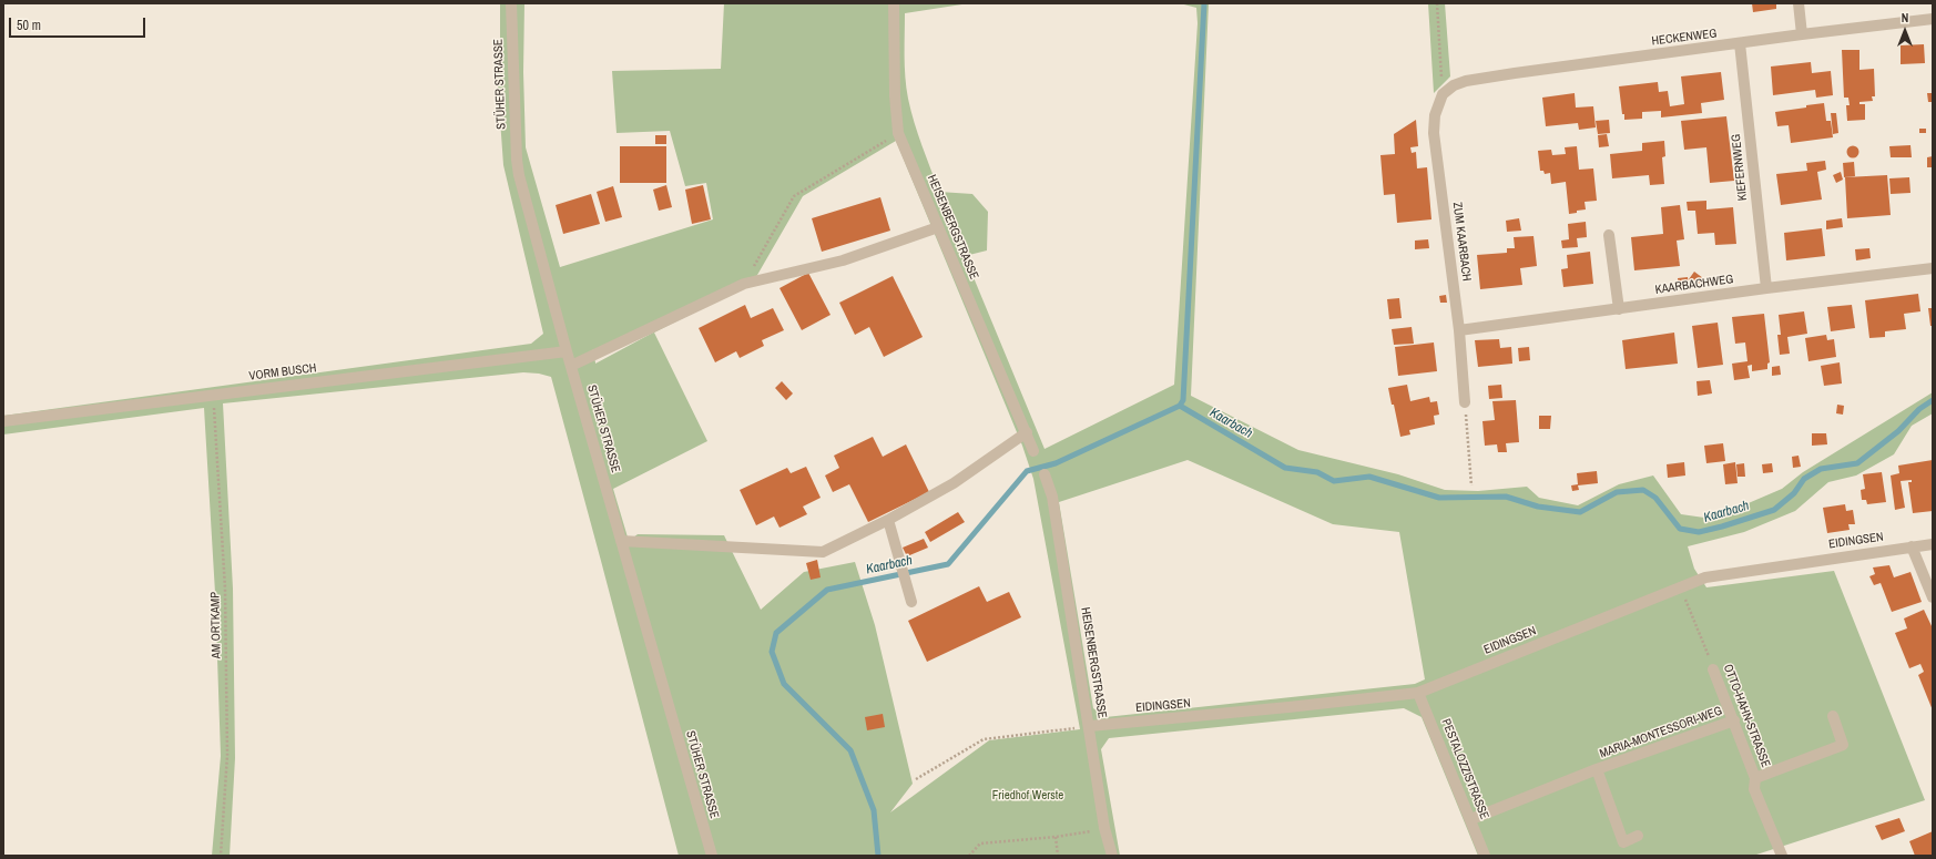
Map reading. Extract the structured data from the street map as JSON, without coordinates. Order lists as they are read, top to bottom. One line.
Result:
{"streets":{"street":["HECKENWEG","STÜHER STRASSE","KIEFERNWEG","HEISENBERGSTRASSE","ZUM KAARBACH","KAARBACHWEG","VORM BUSCH","EIDINGSEN","OTTO-HAHN-STRASSE","MARIA-MONTESSORI-WEG","PESTALOZZISTRASSE"],"path":["AM ORTKAMP"]},"crossings":[["HECKENWEG","KIEFERNWEG"],["HECKENWEG","ZUM KAARBACH"],["STÜHER STRASSE","VORM BUSCH"],["KIEFERNWEG","KAARBACHWEG"],["HEISENBERGSTRASSE","EIDINGSEN"],["ZUM KAARBACH","KAARBACHWEG"],["VORM BUSCH","AM ORTKAMP"],["EIDINGSEN","OTTO-HAHN-STRASSE"],["EIDINGSEN","PESTALOZZISTRASSE"],["OTTO-HAHN-STRASSE","MARIA-MONTESSORI-WEG"],["MARIA-MONTESSORI-WEG","PESTALOZZISTRASSE"]],"water":["Kaarbach"],"parks":["Friedhof Werste"],"scale_bar":"50 m","north":"top"}
